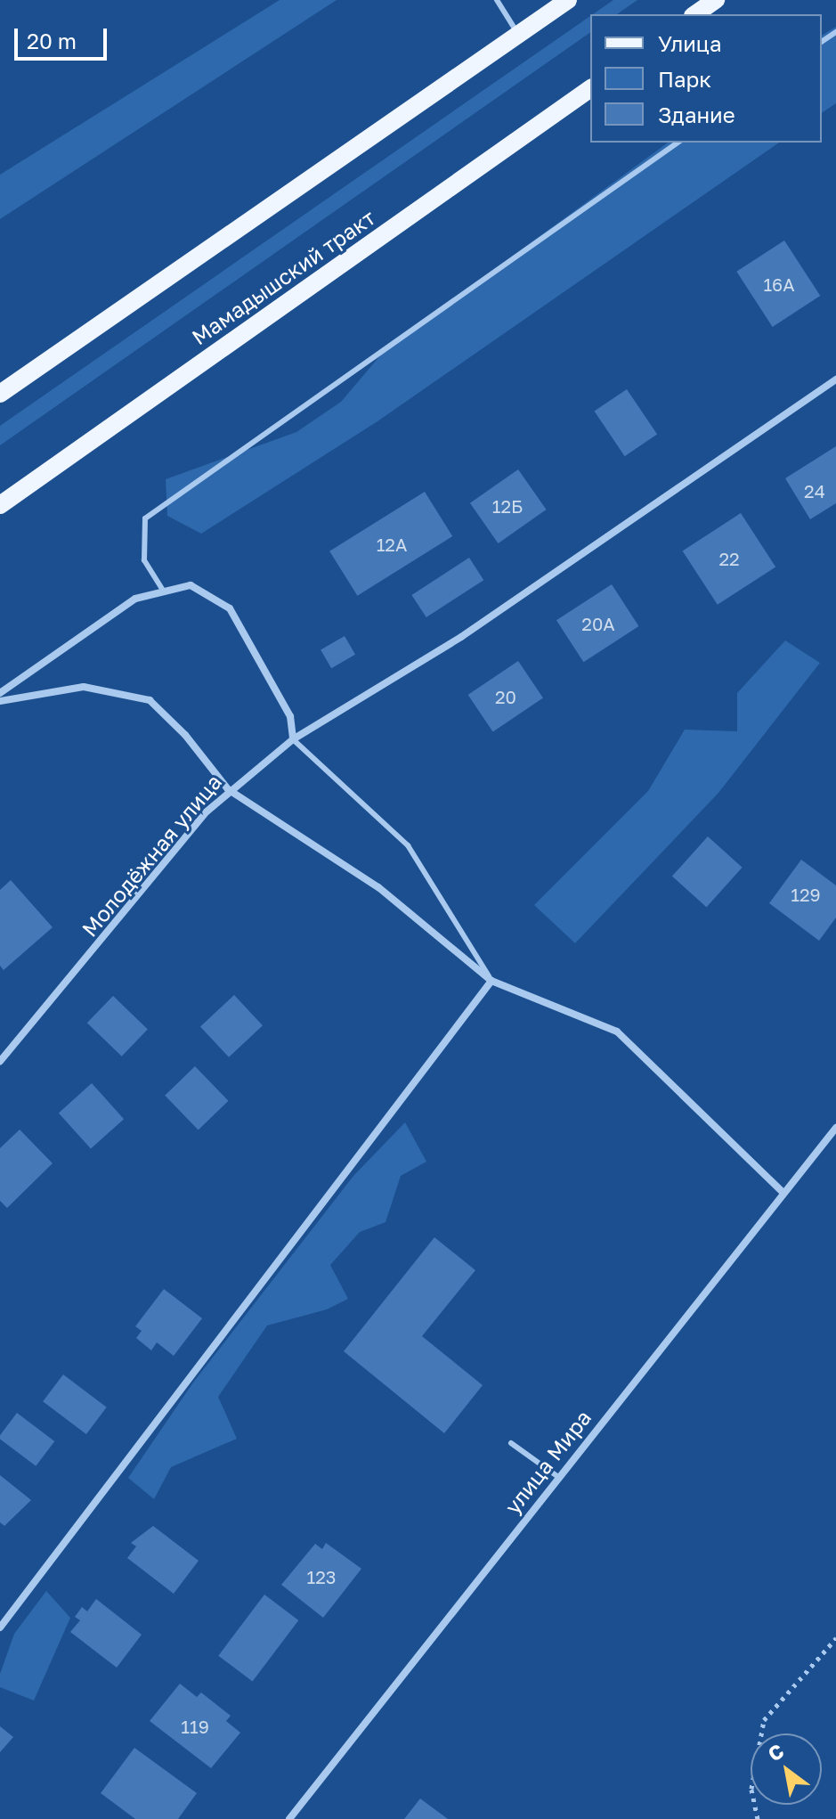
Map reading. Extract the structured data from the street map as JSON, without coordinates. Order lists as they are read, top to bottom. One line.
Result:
{"streets":{"main road":["Мамадышский тракт"],"street":["Молодёжная улица","улица Мира"]},"house_numbers":["16А","24","12Б","12А","22","20А","20","129","123","119"],"legend":["Улица","Парк","Здание"],"scale_bar":"20 m","north":"top left"}
